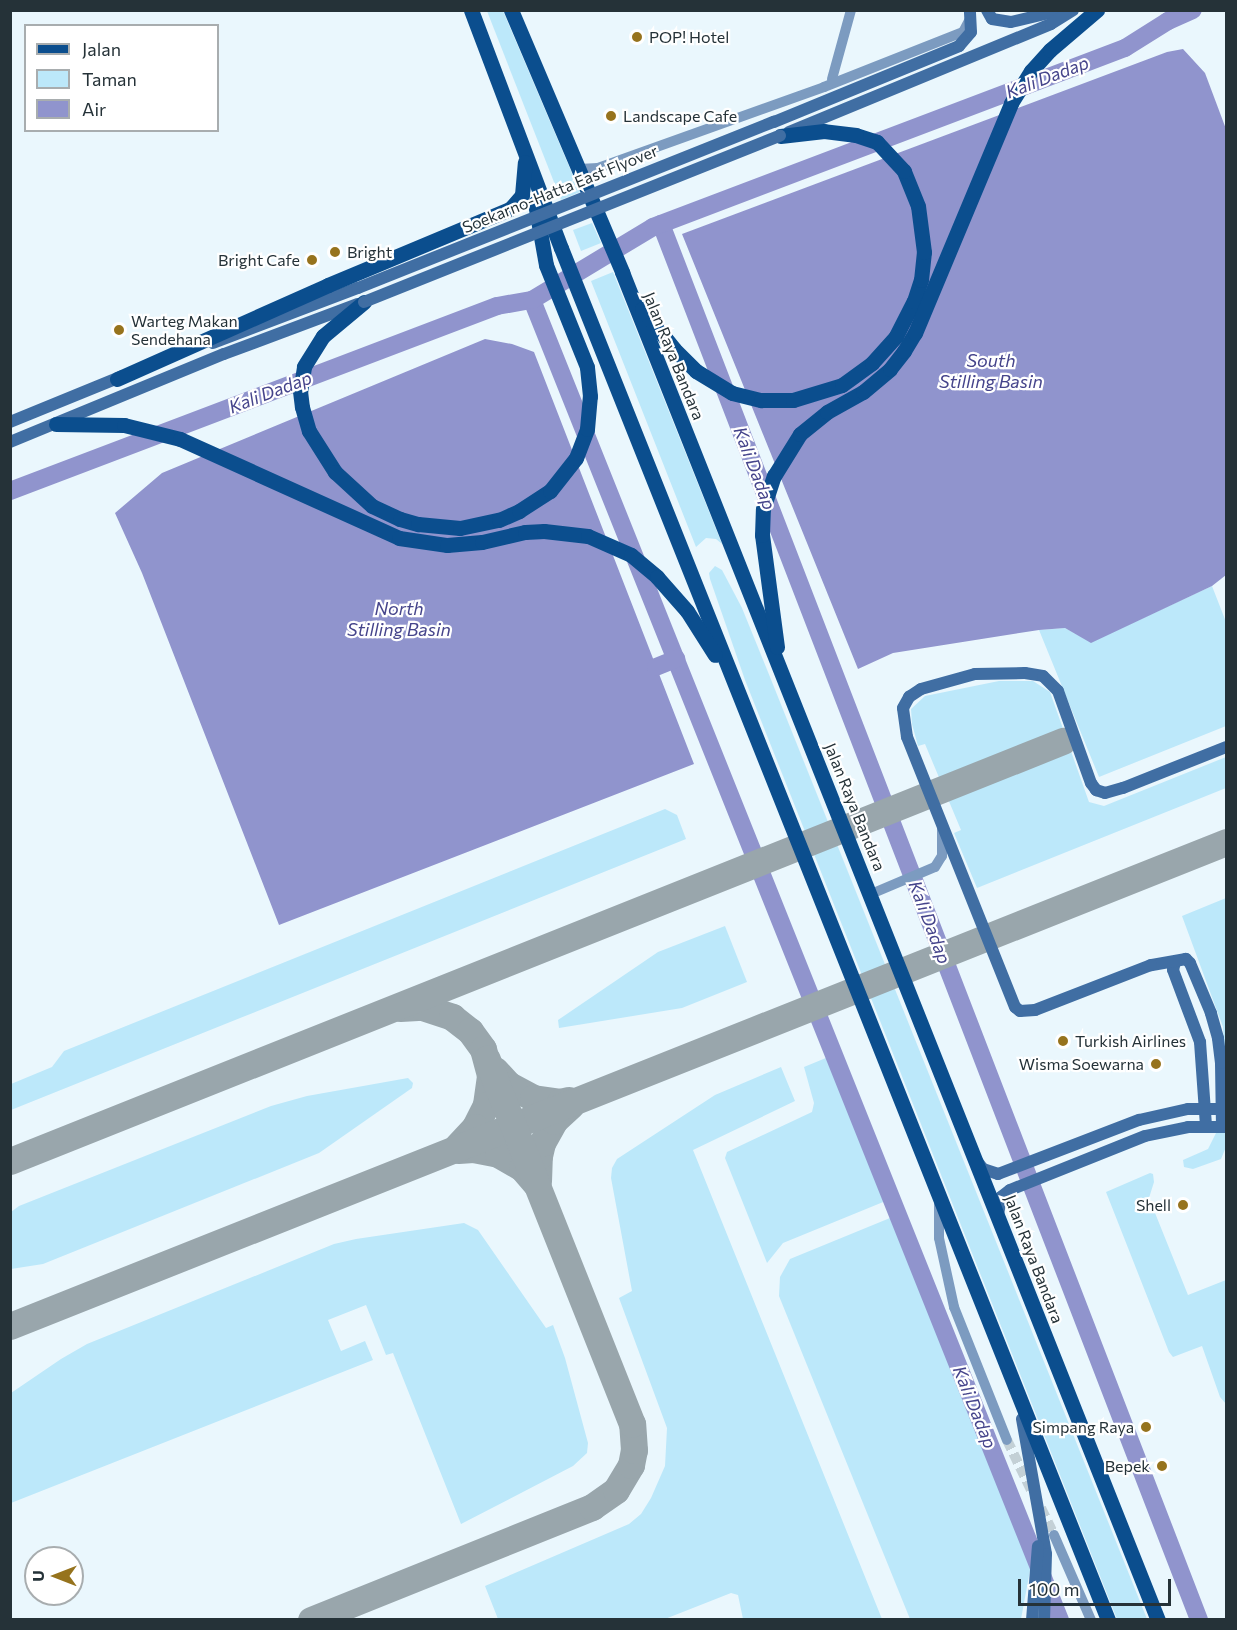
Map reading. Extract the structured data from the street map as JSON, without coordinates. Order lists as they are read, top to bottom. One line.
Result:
{"streets":{"main road":["Jalan Raya Bandara"],"street":["Soekarno-Hatta East Flyover"]},"water":["Kali Dadap","South Stilling Basin","North Stilling Basin"],"places":["POP! Hotel","Landscape Cafe","Bright","Bright Cafe","Warteg Makan Sendehana","Turkish Airlines","Wisma Soewarna","Shell","Simpang Raya","Bepek"],"legend":["Jalan","Taman","Air"],"scale_bar":"100 m","north":"left"}
